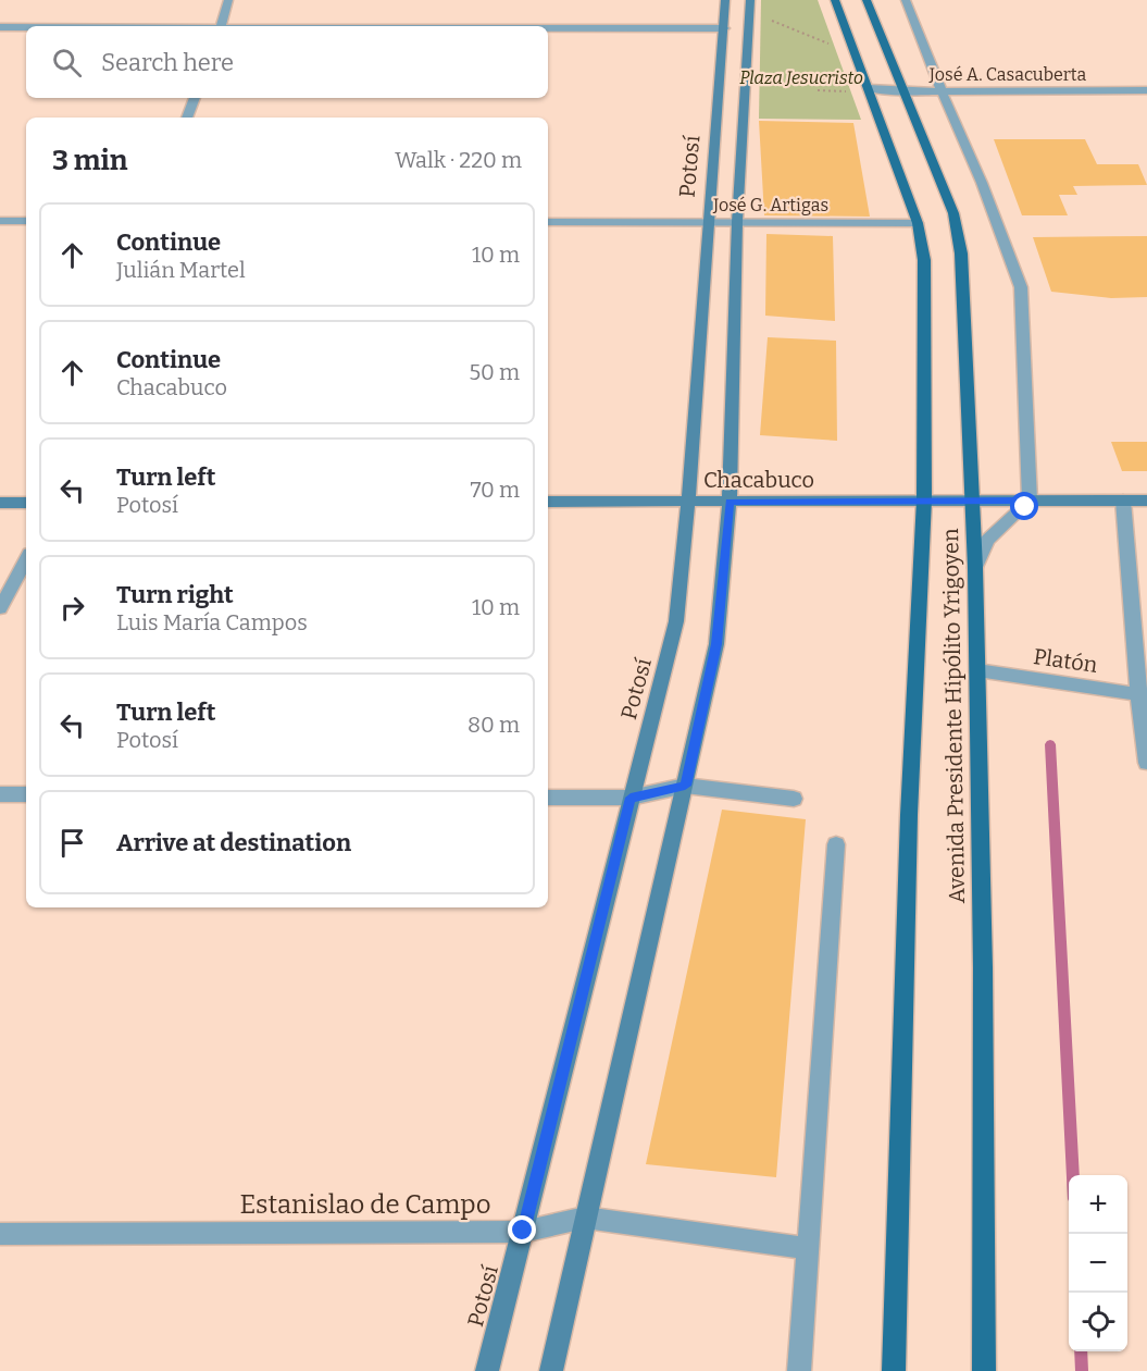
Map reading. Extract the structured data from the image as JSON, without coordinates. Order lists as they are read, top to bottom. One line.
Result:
{"streets":{"main road":["Potosí","Chacabuco","Avenida Presidente Hipólito Yrigoyen"],"street":["José A. Casacuberta","José G. Artigas","Platón","Estanislao de Campo"]},"crossings":[["José A. Casacuberta","Avenida Presidente Hipólito Yrigoyen"],["Potosí","José G. Artigas"],["Potosí","Chacabuco"],["Potosí","Estanislao de Campo"],["José G. Artigas","Avenida Presidente Hipólito Yrigoyen"],["Chacabuco","Avenida Presidente Hipólito Yrigoyen"],["Platón","Avenida Presidente Hipólito Yrigoyen"]],"parks":["Plaza Jesucristo"],"page":{"search":"Search here","heading":["3 min","Walk · 220 m"],"list":[["Continue","Julián Martel","10 m"],["Continue","Chacabuco","50 m"],["Turn left","Potosí","70 m"],["Turn right","Luis María Campos","10 m"],["Turn left","Potosí","80 m"],"Arrive at destination"],"map_buttons":["+","−"]}}
